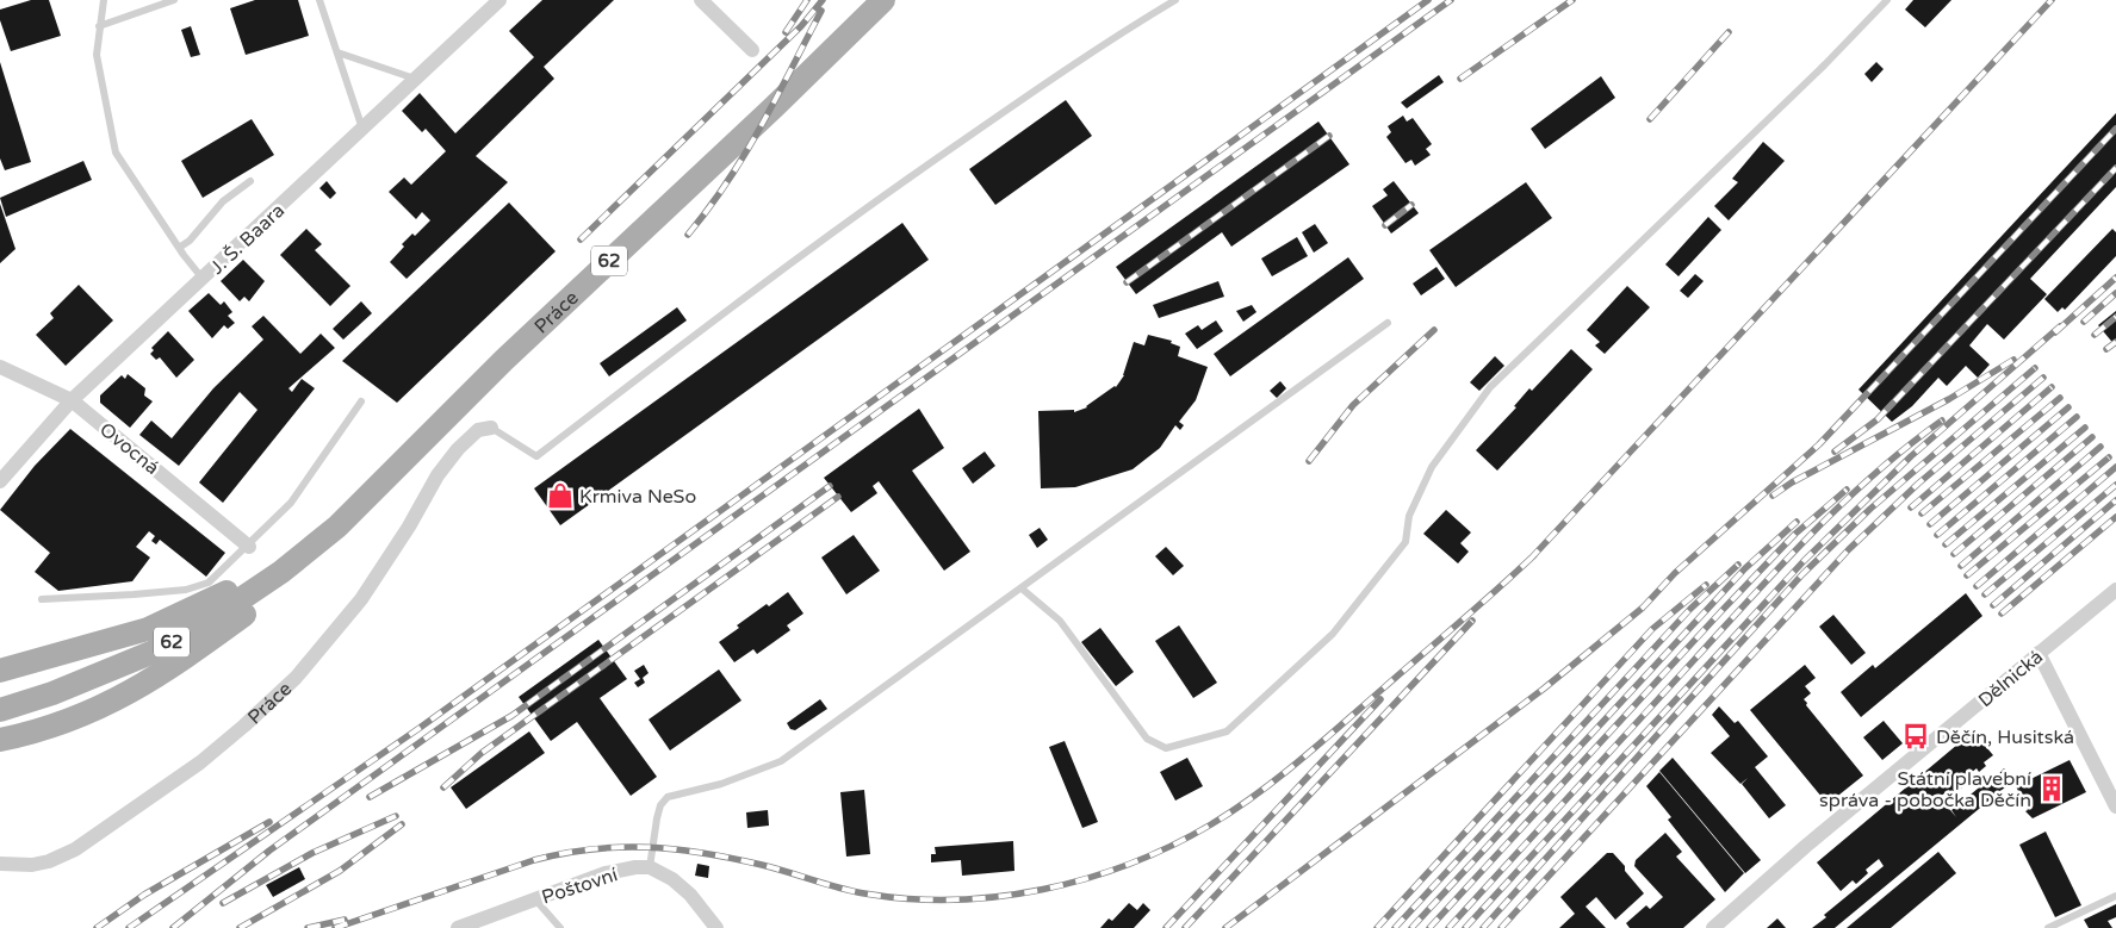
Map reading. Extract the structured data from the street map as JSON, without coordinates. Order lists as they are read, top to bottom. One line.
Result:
{"streets":{"main road":["62","Práce"],"street":["J. Š. Baara","Ovocná","Dělnická","Poštovní"]},"crossings":[["J. Š. Baara","Ovocná"],["62","Práce"]],"places":{"shop":["Krmiva NeSo"],"bus stop":["Děčín, Husitská"],"building":["Státní plavební správa - pobočka Děčín"]}}
